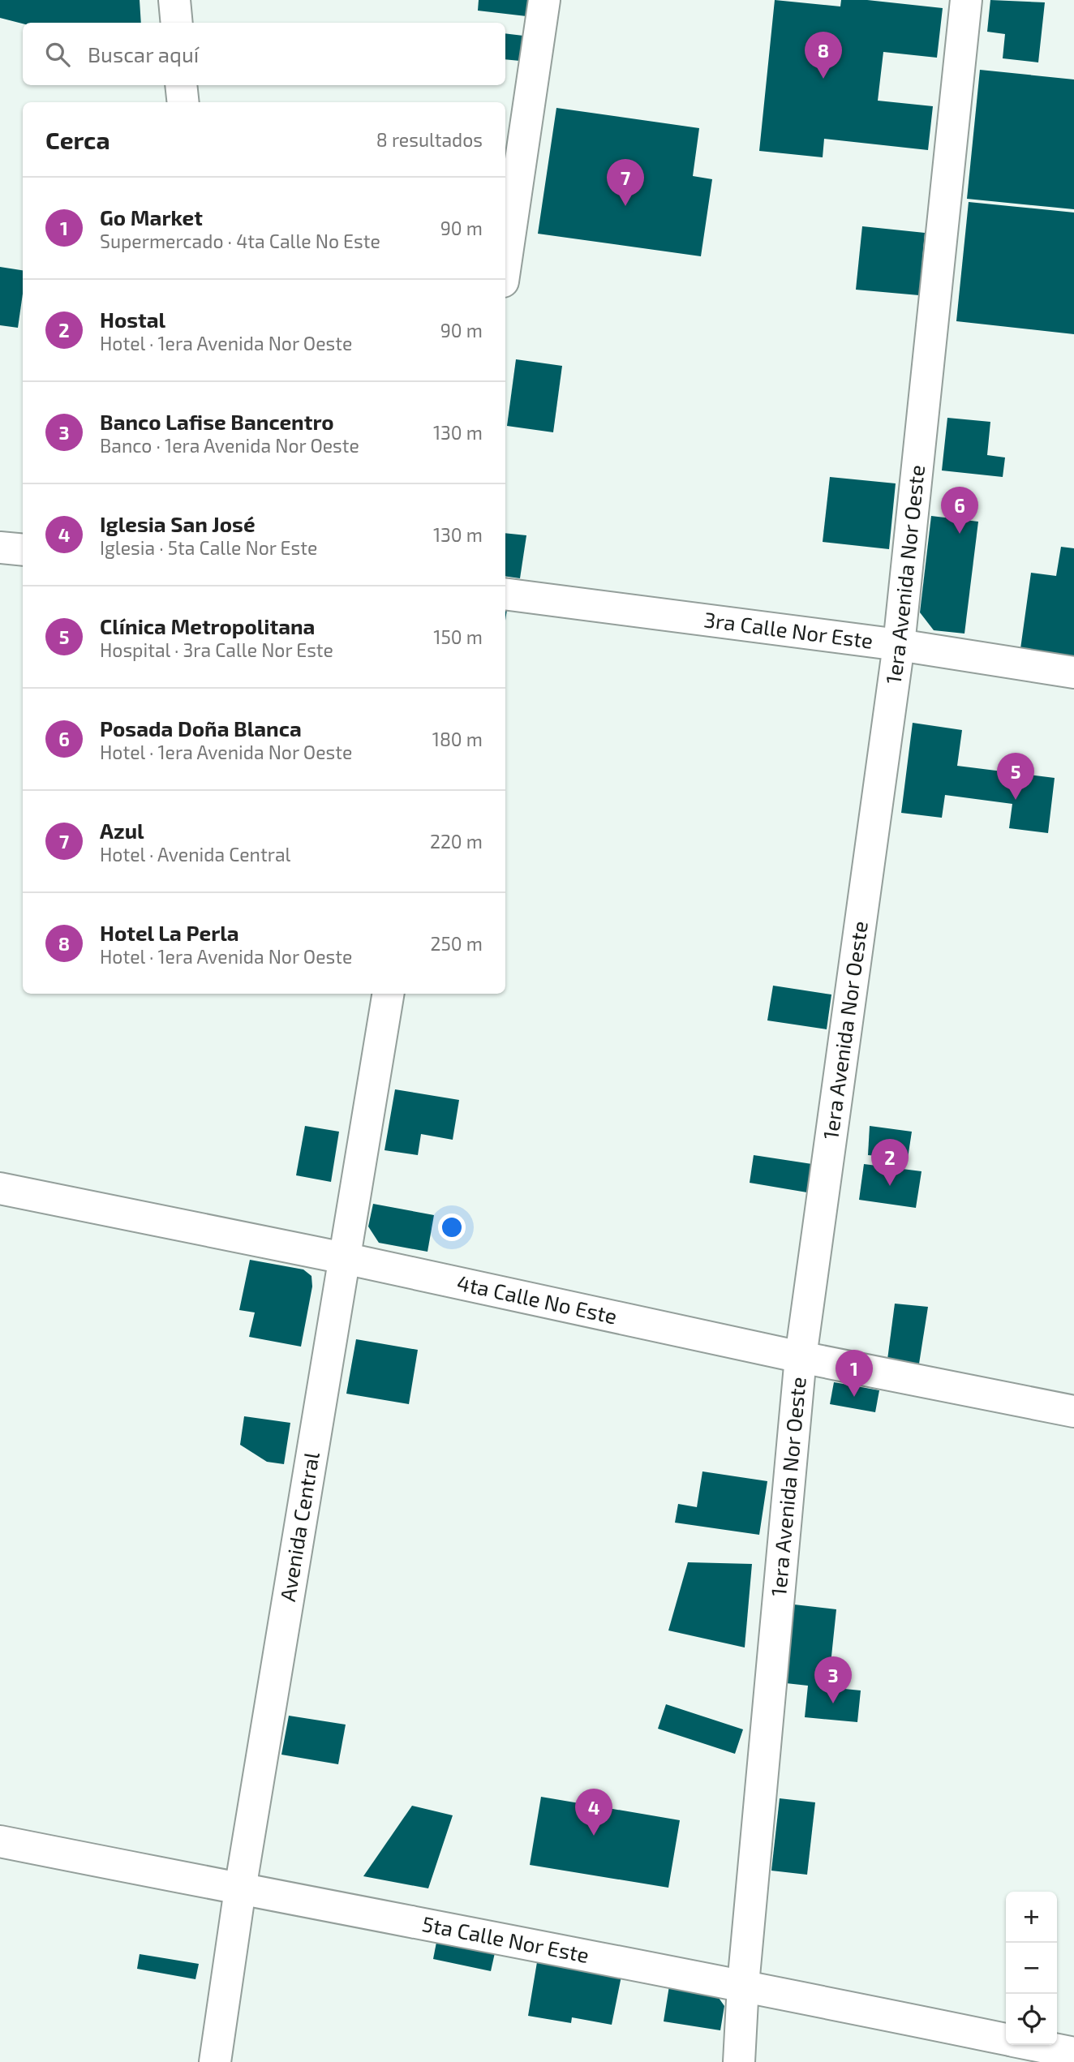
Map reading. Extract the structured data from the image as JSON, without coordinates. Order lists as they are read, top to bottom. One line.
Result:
{"streets":{"street":["1era Avenida Nor Oeste","3ra Calle Nor Este","4ta Calle No Este","Avenida Central","5ta Calle Nor Este"]},"crossings":[["1era Avenida Nor Oeste","3ra Calle Nor Este"],["1era Avenida Nor Oeste","4ta Calle No Este"],["1era Avenida Nor Oeste","5ta Calle Nor Este"],["4ta Calle No Este","Avenida Central"],["Avenida Central","5ta Calle Nor Este"]],"page":{"search":"Buscar aquí","pins":["8","7","6","5","2","1","3","4"],"heading":["Cerca","8 resultados"],"list":[{"mark":"1","name":"Go Market","note":"Supermercado · 4ta Calle No Este","value":"90 m"},{"mark":"2","name":"Hostal","note":"Hotel · 1era Avenida Nor Oeste","value":"90 m"},{"mark":"3","name":"Banco Lafise Bancentro","note":"Banco · 1era Avenida Nor Oeste","value":"130 m"},{"mark":"4","name":"Iglesia San José","note":"Iglesia · 5ta Calle Nor Este","value":"130 m"},{"mark":"5","name":"Clínica Metropolitana","note":"Hospital · 3ra Calle Nor Este","value":"150 m"},{"mark":"6","name":"Posada Doña Blanca","note":"Hotel · 1era Avenida Nor Oeste","value":"180 m"},{"mark":"7","name":"Azul","note":"Hotel · Avenida Central","value":"220 m"},{"mark":"8","name":"Hotel La Perla","note":"Hotel · 1era Avenida Nor Oeste","value":"250 m"}],"map_buttons":["+","−"]}}
